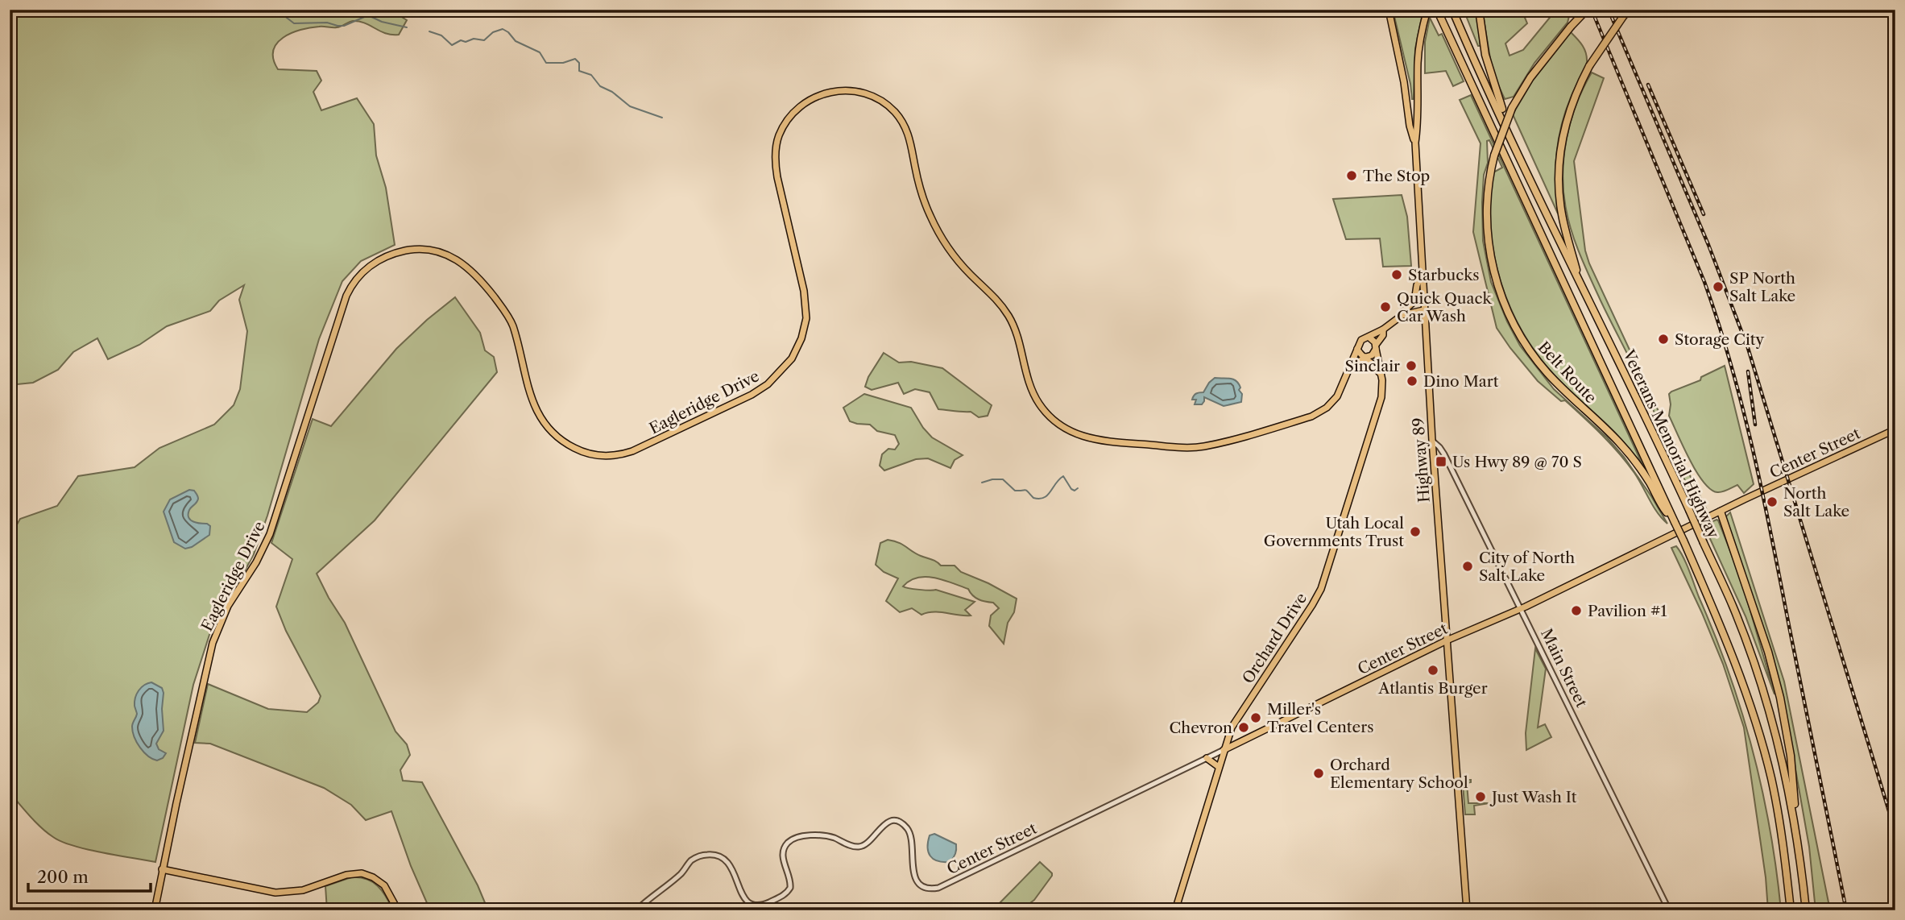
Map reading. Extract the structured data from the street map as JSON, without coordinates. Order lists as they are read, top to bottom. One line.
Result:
{"streets":{"highway":["Belt Route","Veterans Memorial Highway"],"main road":["Eagleridge Drive","Center Street","Highway 89","Orchard Drive"],"street":["Main Street"]},"crossings":[["Belt Route","Veterans Memorial Highway"],["Eagleridge Drive","Orchard Drive"],["Center Street","Highway 89"],["Center Street","Orchard Drive"],["Center Street","Main Street"],["Highway 89","Main Street"]],"places":{"other":["The Stop","Starbucks","SP North Salt Lake","Quick Quack Car Wash","Storage City","Sinclair","Dino Mart","North Salt Lake","Utah Local Governments Trust","City of North Salt Lake","Pavilion #1","Atlantis Burger","Miller's Travel Centers","Chevron","Orchard Elementary School","Just Wash It"],"transit":["Us Hwy 89 @ 70 S"]},"scale_bar":"200 m"}
